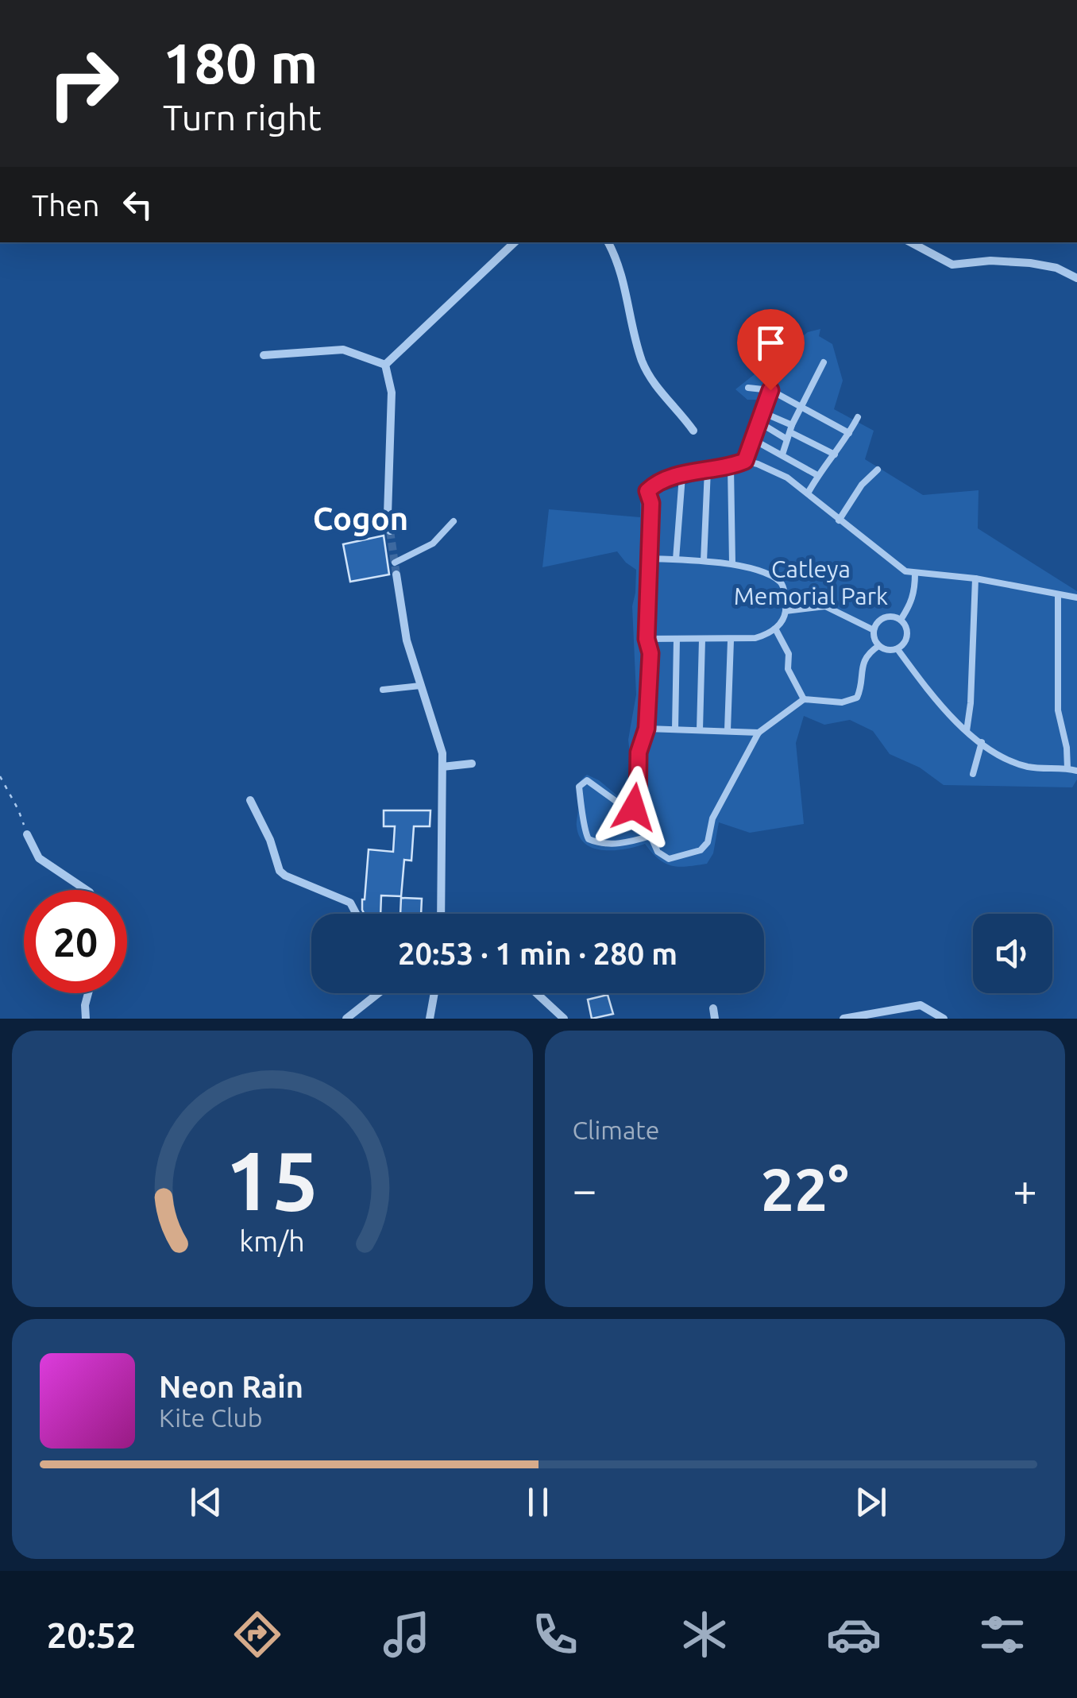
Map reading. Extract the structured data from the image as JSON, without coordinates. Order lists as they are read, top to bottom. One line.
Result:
{"districts":["Cogon"],"parks":["Catleya Memorial Park"],"page":{"turn":["180 m","Turn right"],"then":"Then","limit":"20","trip":"20:53 · 1 min · 280 m","tile":"Climate","heat":["−","22°","+"],"song":["Neon Rain","Kite Club"],"tabs":"20:52","gauge":["15","km/h"]}}
